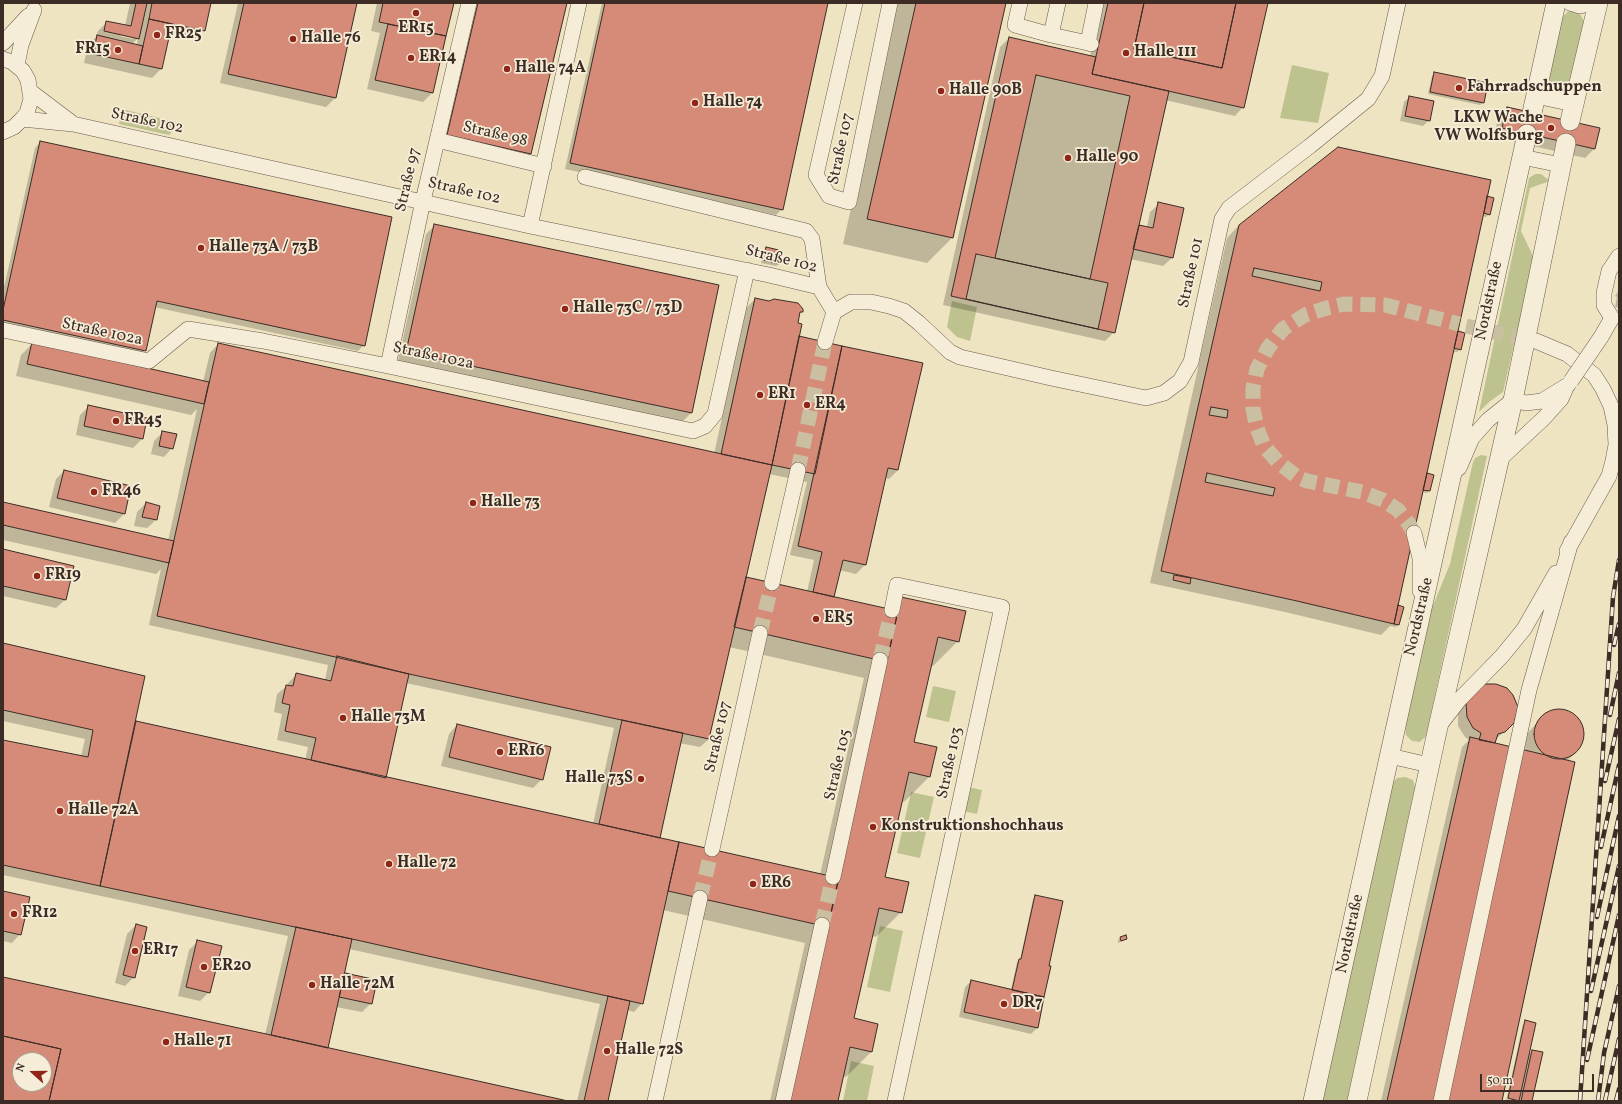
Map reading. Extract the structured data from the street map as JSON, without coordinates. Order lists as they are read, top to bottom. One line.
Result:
{"streets":{"street":["Straße 102","Straße 98","Straße 107","Straße 97","Straße 101","Nordstraße","Straße 102a","Straße 103","Straße 105"]},"crossings":[["Straße 102","Straße 98"],["Straße 102","Straße 97"],["Straße 102","Straße 101"],["Straße 102","Straße 102a"],["Straße 98","Straße 97"],["Straße 97","Straße 102a"]],"places":["ER15","FR25","Halle 76","FR15","Halle 111","ER14","Halle 74A","Fahrradschuppen","Halle 90B","Halle 74","LKW Wache VW Wolfsburg","Halle 90","Halle 73A / 73B","Halle 73C / 73D","ER1","ER4","FR45","FR46","Halle 73","FR19","ER5","Halle 73M","ER16","Halle 73S","Halle 72A","Konstruktionshochhaus","Halle 72","ER6","FR12","ER17","ER20","Halle 72M","DR7","Halle 71","Halle 72S"],"scale_bar":"50 m","north":"left"}
